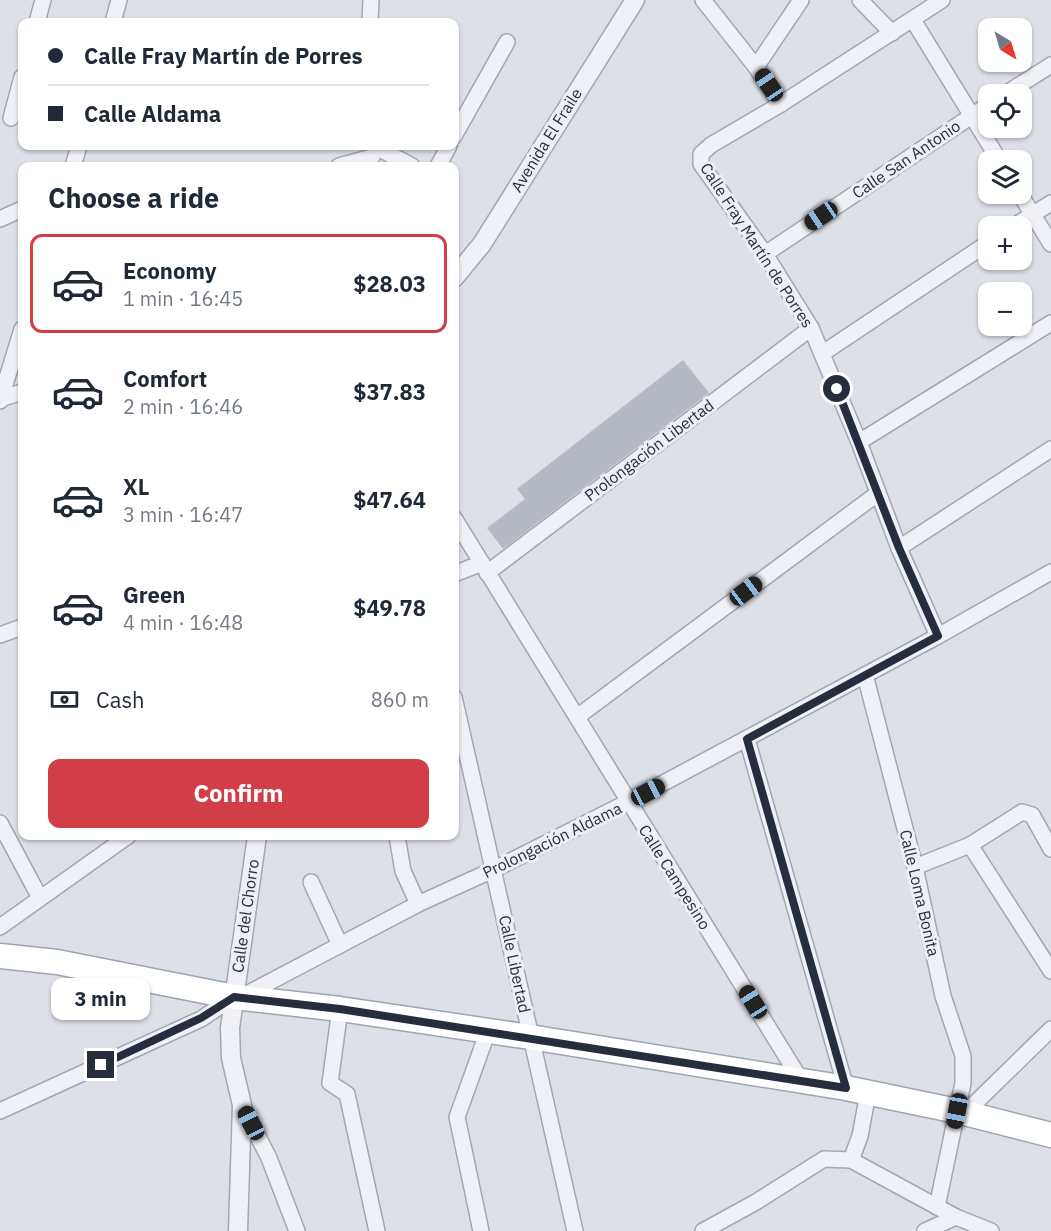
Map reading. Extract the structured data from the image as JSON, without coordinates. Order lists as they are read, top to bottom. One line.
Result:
{"streets":{"street":["Avenida El Fraile","Calle San Antonio","Calle Fray Martín de Porres","Prolongación Libertad","Prolongación Aldama","Calle Campesino","Calle Loma Bonita","Calle del Chorro","Calle Libertad"]},"crossings":[["Calle San Antonio","Calle Fray Martín de Porres"],["Calle Fray Martín de Porres","Prolongación Libertad"],["Calle Fray Martín de Porres","Prolongación Aldama"],["Prolongación Libertad","Calle Campesino"],["Prolongación Aldama","Calle Campesino"],["Prolongación Aldama","Calle Loma Bonita"],["Prolongación Aldama","Calle del Chorro"],["Prolongación Aldama","Calle Libertad"]],"north":"bottom right","page":{"map_buttons":["+","−"],"banner":["Calle Fray Martín de Porres","Calle Aldama"],"heading":"Choose a ride","list":[{"name":"Economy","note":"1 min · 16:45","value":"$28.03"},{"name":"Comfort","note":"2 min · 16:46","value":"$37.83"},{"name":"XL","note":"3 min · 16:47","value":"$47.64"},{"name":"Green","note":"4 min · 16:48","value":"$49.78"}],"pay":["Cash","860 m"],"buttons":"Confirm","bubble":"3 min"}}
